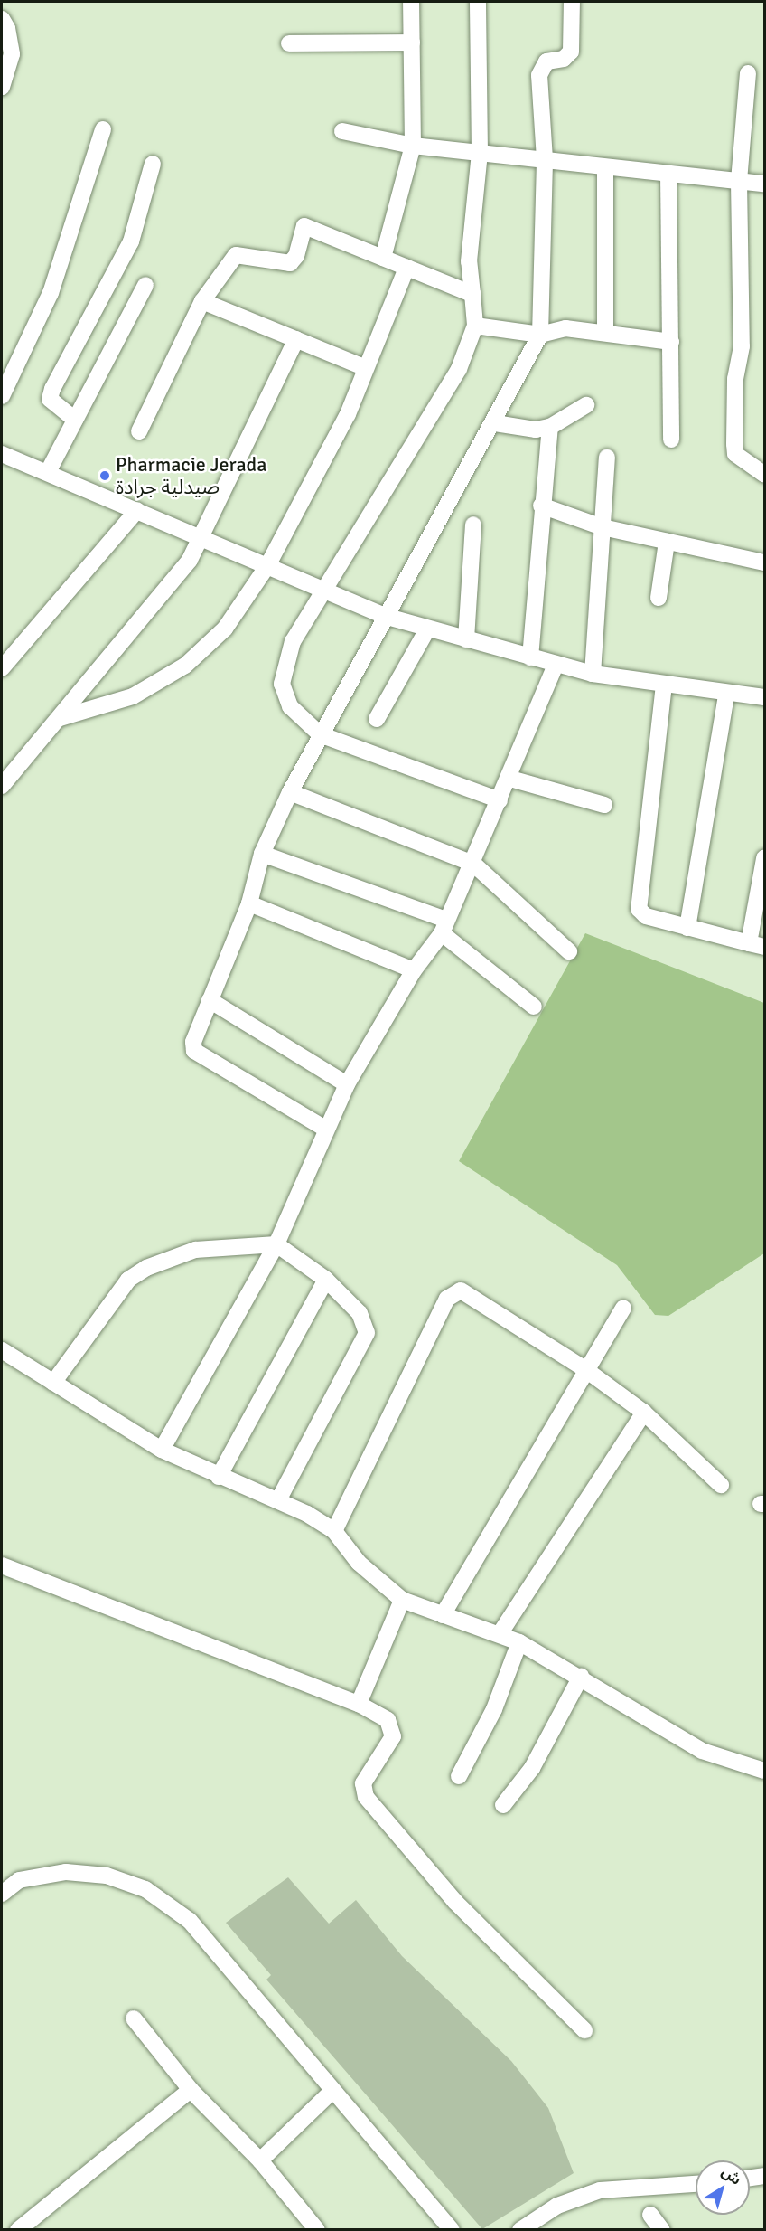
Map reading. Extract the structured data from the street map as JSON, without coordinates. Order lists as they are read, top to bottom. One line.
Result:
{"places":["Pharmacie Jerada صيدلية جرادة"],"north":"top right"}
